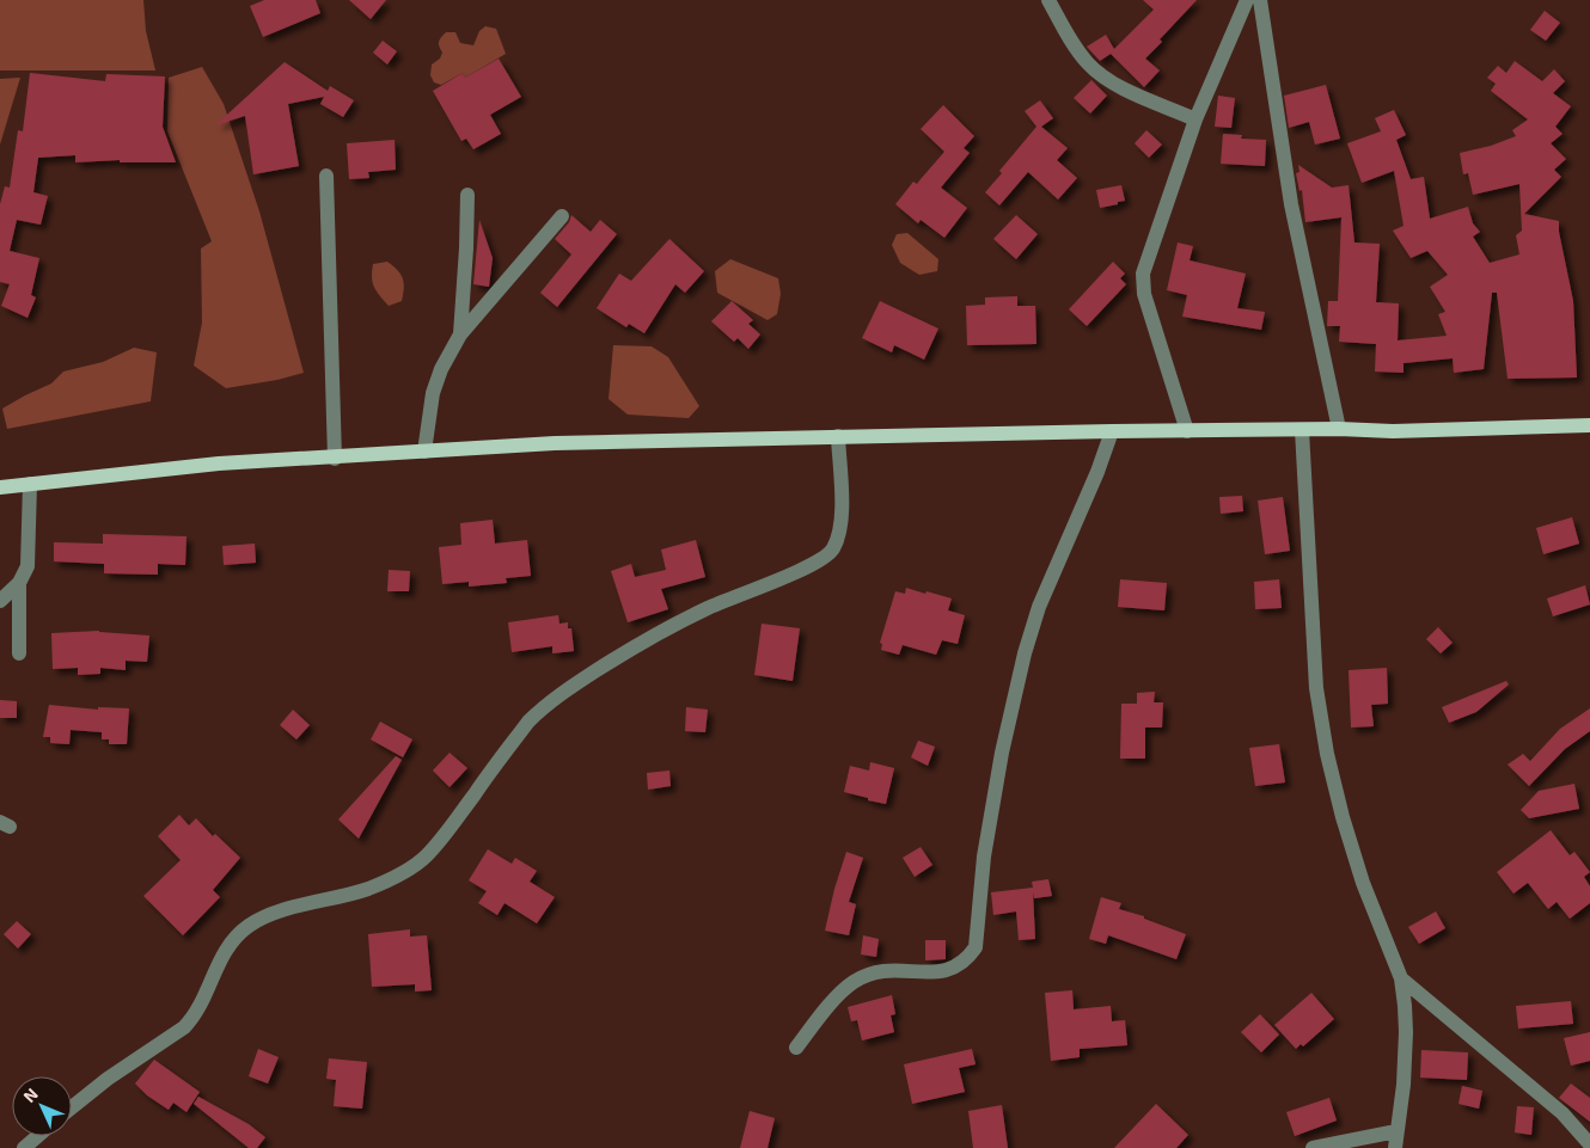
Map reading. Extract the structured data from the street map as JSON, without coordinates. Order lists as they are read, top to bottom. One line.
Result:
{"north":"top left"}
